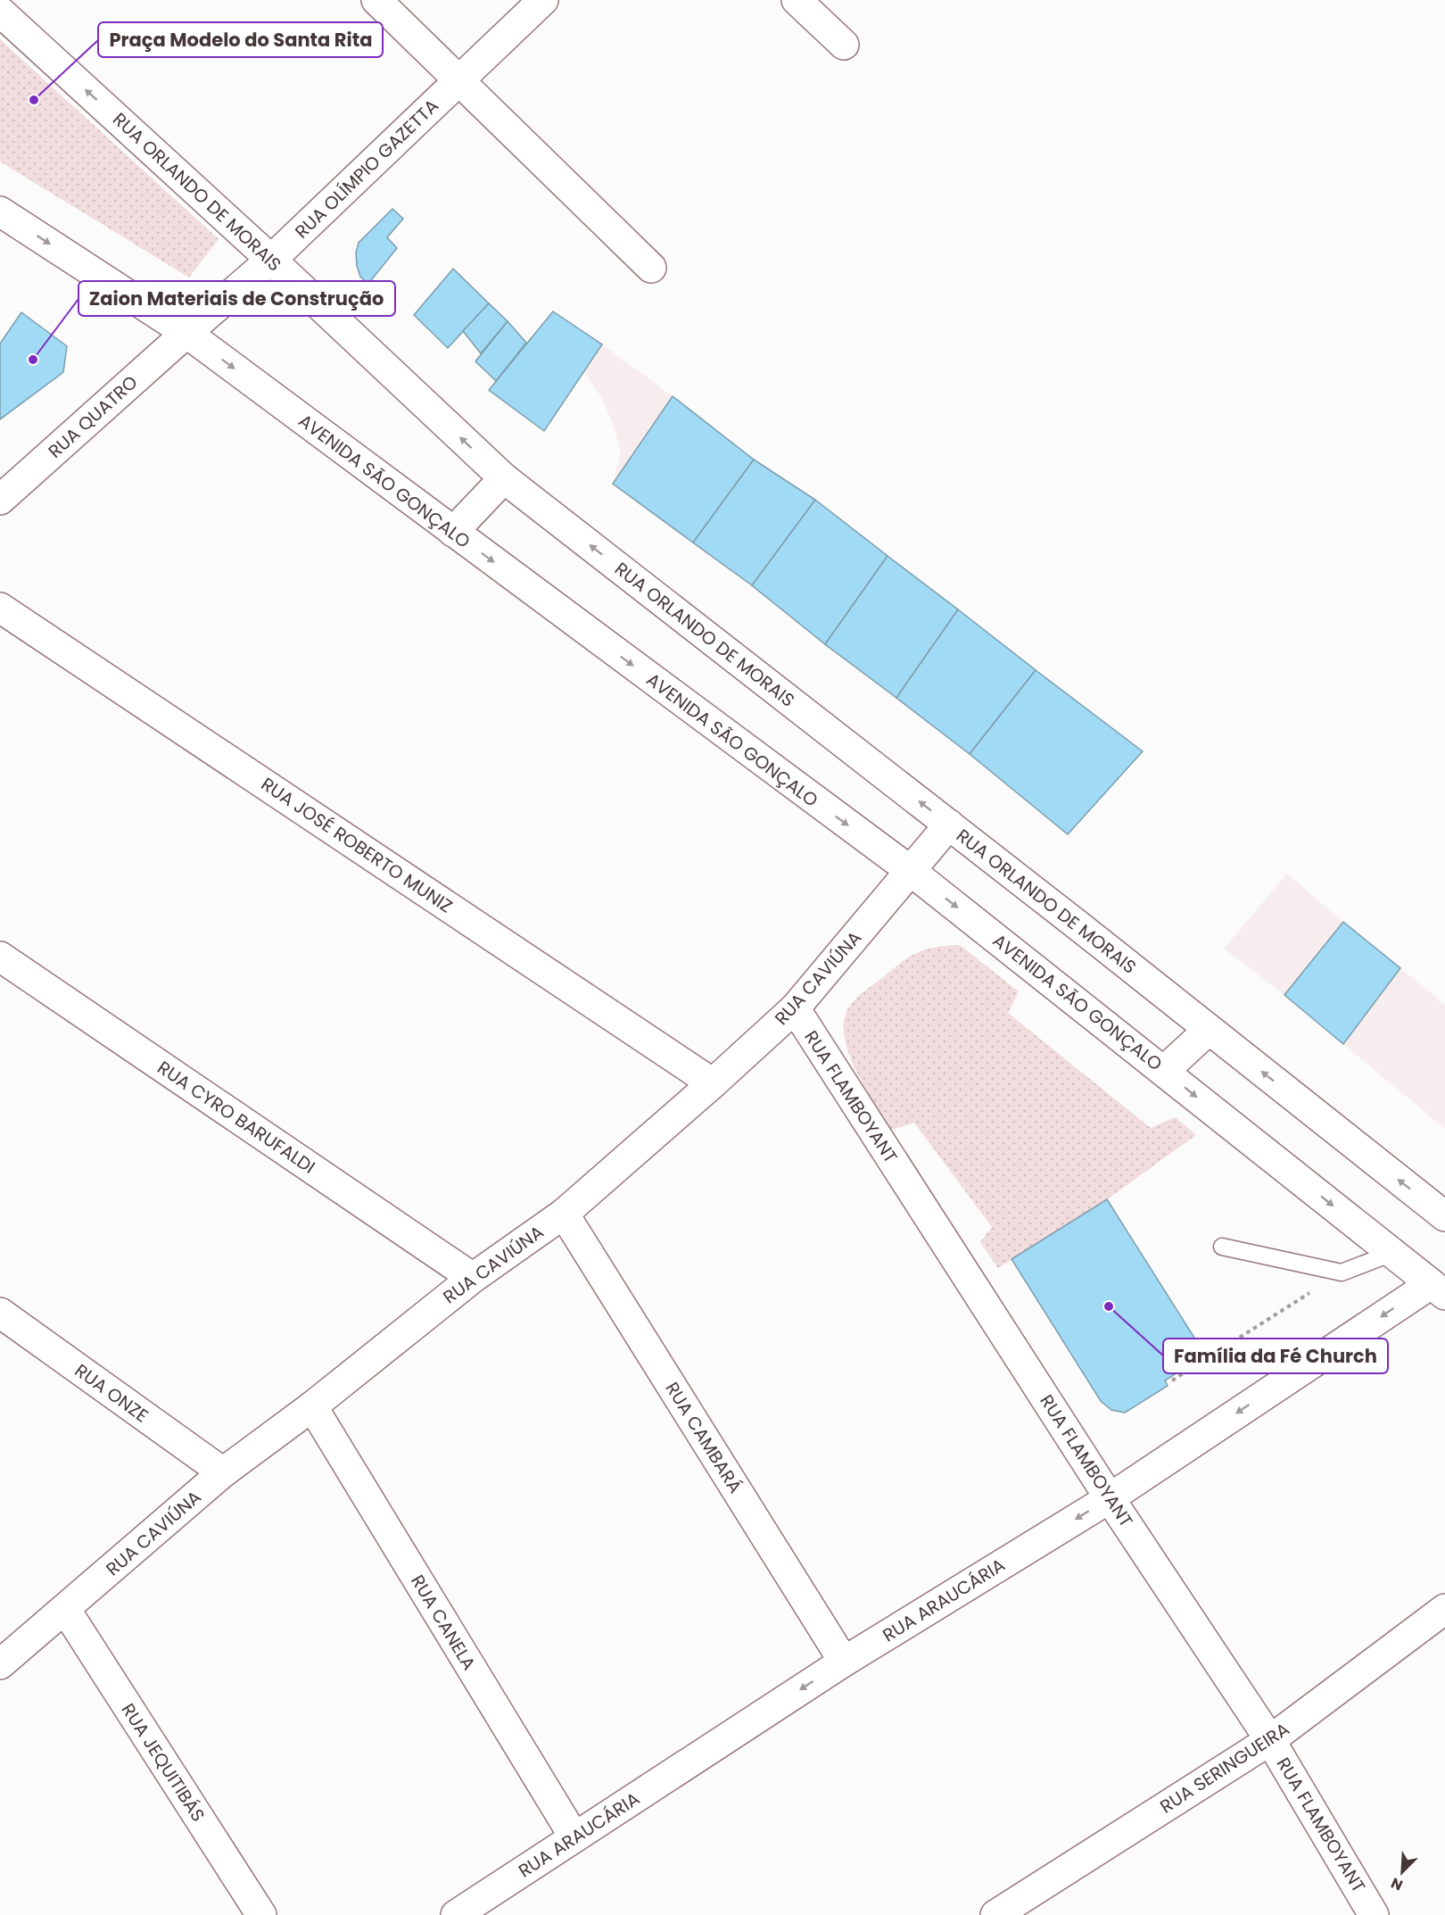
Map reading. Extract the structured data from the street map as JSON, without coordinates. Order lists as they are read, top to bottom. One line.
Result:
{"streets":{"street":["RUA OLÍMPIO GAZETTA","RUA ORLANDO DE MORAIS","RUA QUATRO","AVENIDA SÃO GONÇALO","RUA JOSÉ ROBERTO MUNIZ","RUA CAVIÚNA","RUA FLAMBOYANT","RUA CYRO BARUFALDI","RUA ONZE","RUA CAMBARÁ","RUA ARAUCÁRIA","RUA CANELA","RUA JEQUITIBÁS","RUA SERINGUEIRA"]},"crossings":[["RUA OLÍMPIO GAZETTA","RUA ORLANDO DE MORAIS"],["RUA OLÍMPIO GAZETTA","RUA QUATRO"],["RUA OLÍMPIO GAZETTA","AVENIDA SÃO GONÇALO"],["RUA ORLANDO DE MORAIS","RUA CAVIÚNA"],["RUA QUATRO","AVENIDA SÃO GONÇALO"],["AVENIDA SÃO GONÇALO","RUA CAVIÚNA"],["AVENIDA SÃO GONÇALO","RUA ARAUCÁRIA"],["RUA JOSÉ ROBERTO MUNIZ","RUA CAVIÚNA"],["RUA CAVIÚNA","RUA FLAMBOYANT"],["RUA CAVIÚNA","RUA CYRO BARUFALDI"],["RUA CAVIÚNA","RUA ONZE"],["RUA CAVIÚNA","RUA CAMBARÁ"],["RUA CAVIÚNA","RUA CANELA"],["RUA CAVIÚNA","RUA JEQUITIBÁS"],["RUA FLAMBOYANT","RUA ARAUCÁRIA"],["RUA FLAMBOYANT","RUA SERINGUEIRA"],["RUA CAMBARÁ","RUA ARAUCÁRIA"],["RUA ARAUCÁRIA","RUA CANELA"]],"one_way":["RUA ORLANDO DE MORAIS","AVENIDA SÃO GONÇALO","RUA ARAUCÁRIA"],"places":["Praça Modelo do Santa Rita","Zaion Materiais de Construção","Família da Fé Church"],"north":"bottom left"}
